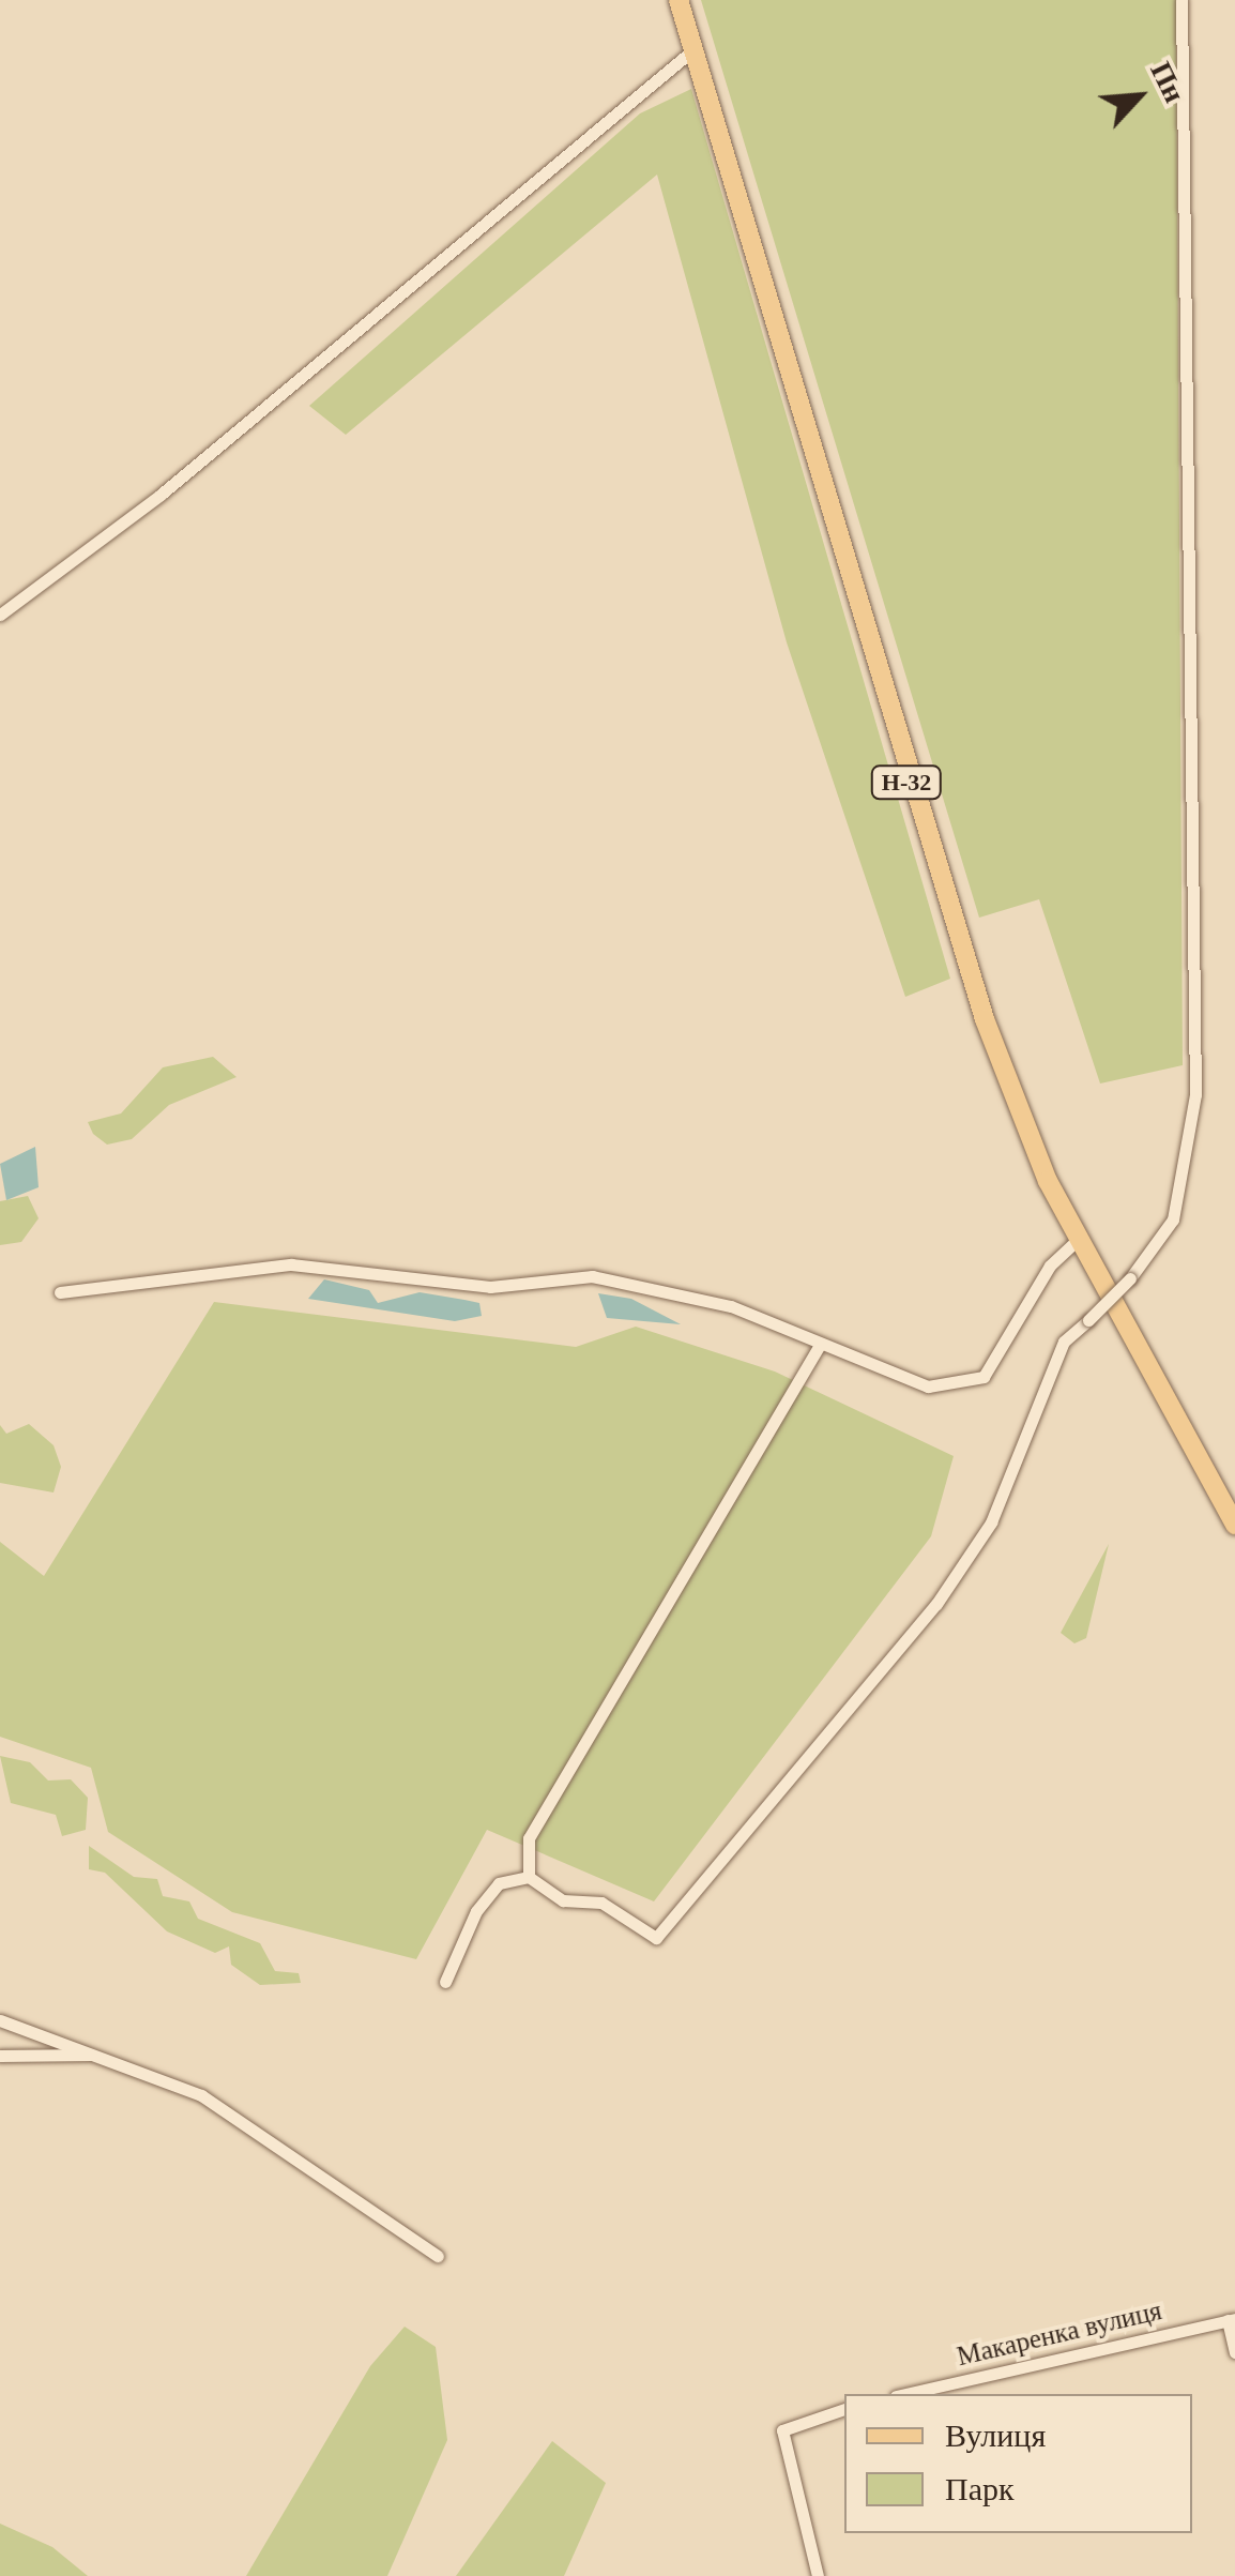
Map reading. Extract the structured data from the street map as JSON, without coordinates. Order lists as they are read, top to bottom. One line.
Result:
{"streets":{"main road":["Н-32"],"street":["Макаренка вулиця"]},"legend":["Вулиця","Парк"],"north":"top right"}
